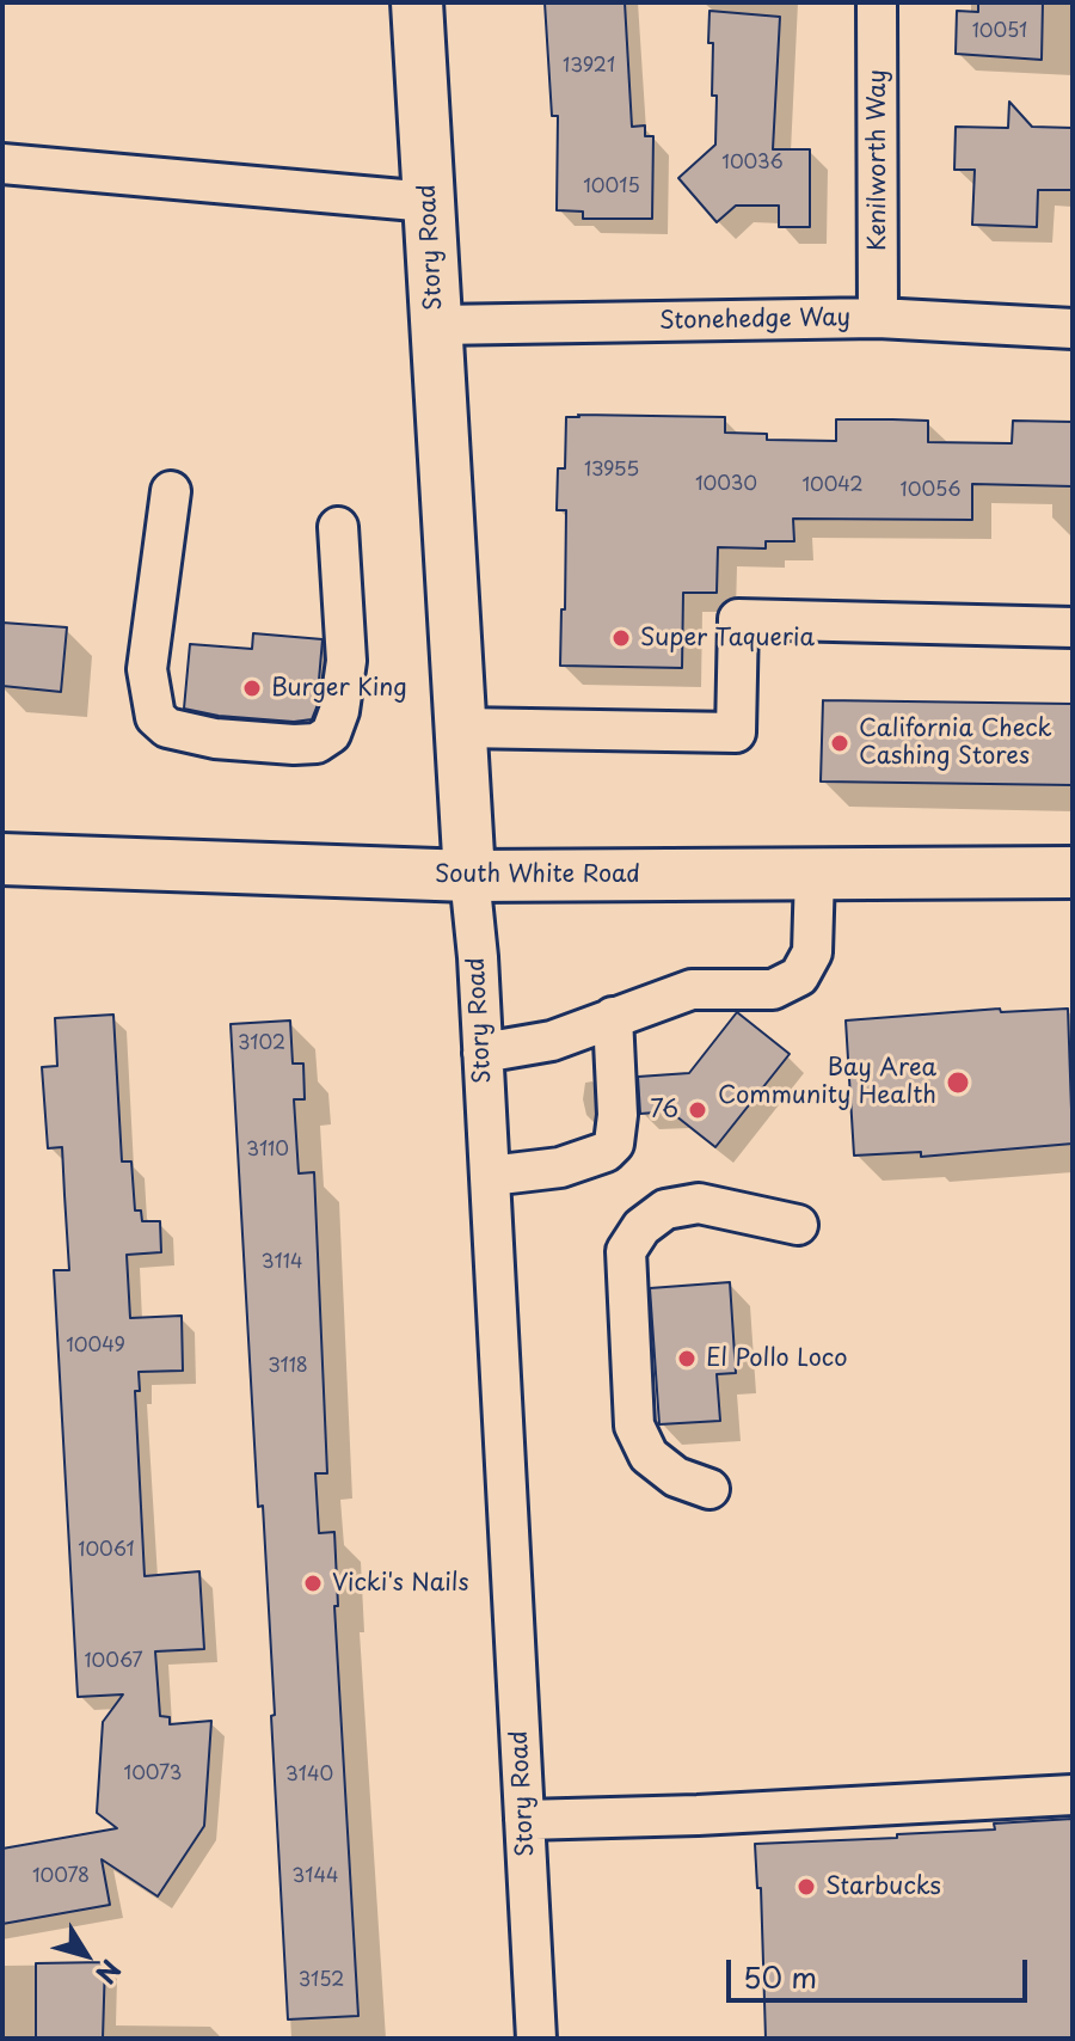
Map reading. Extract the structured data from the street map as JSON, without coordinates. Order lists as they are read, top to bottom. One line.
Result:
{"streets":{"main road":["Story Road","South White Road"],"street":["Kenilworth Way","Stonehedge Way"]},"crossings":[["Kenilworth Way","Stonehedge Way"],["Story Road","Stonehedge Way"],["Story Road","South White Road"]],"places":["Super Taqueria","Burger King","California Check Cashing Stores","Bay Area Community Health","76","El Pollo Loco","Vicki's Nails","Starbucks"],"house_numbers":["10051","13921","10036","10015","13955","10030","10042","10056","3102","3110","3114","10049","3118","10061","10067","10073","3140","10078","3144","3152"],"scale_bar":"50 m","north":"bottom right"}
